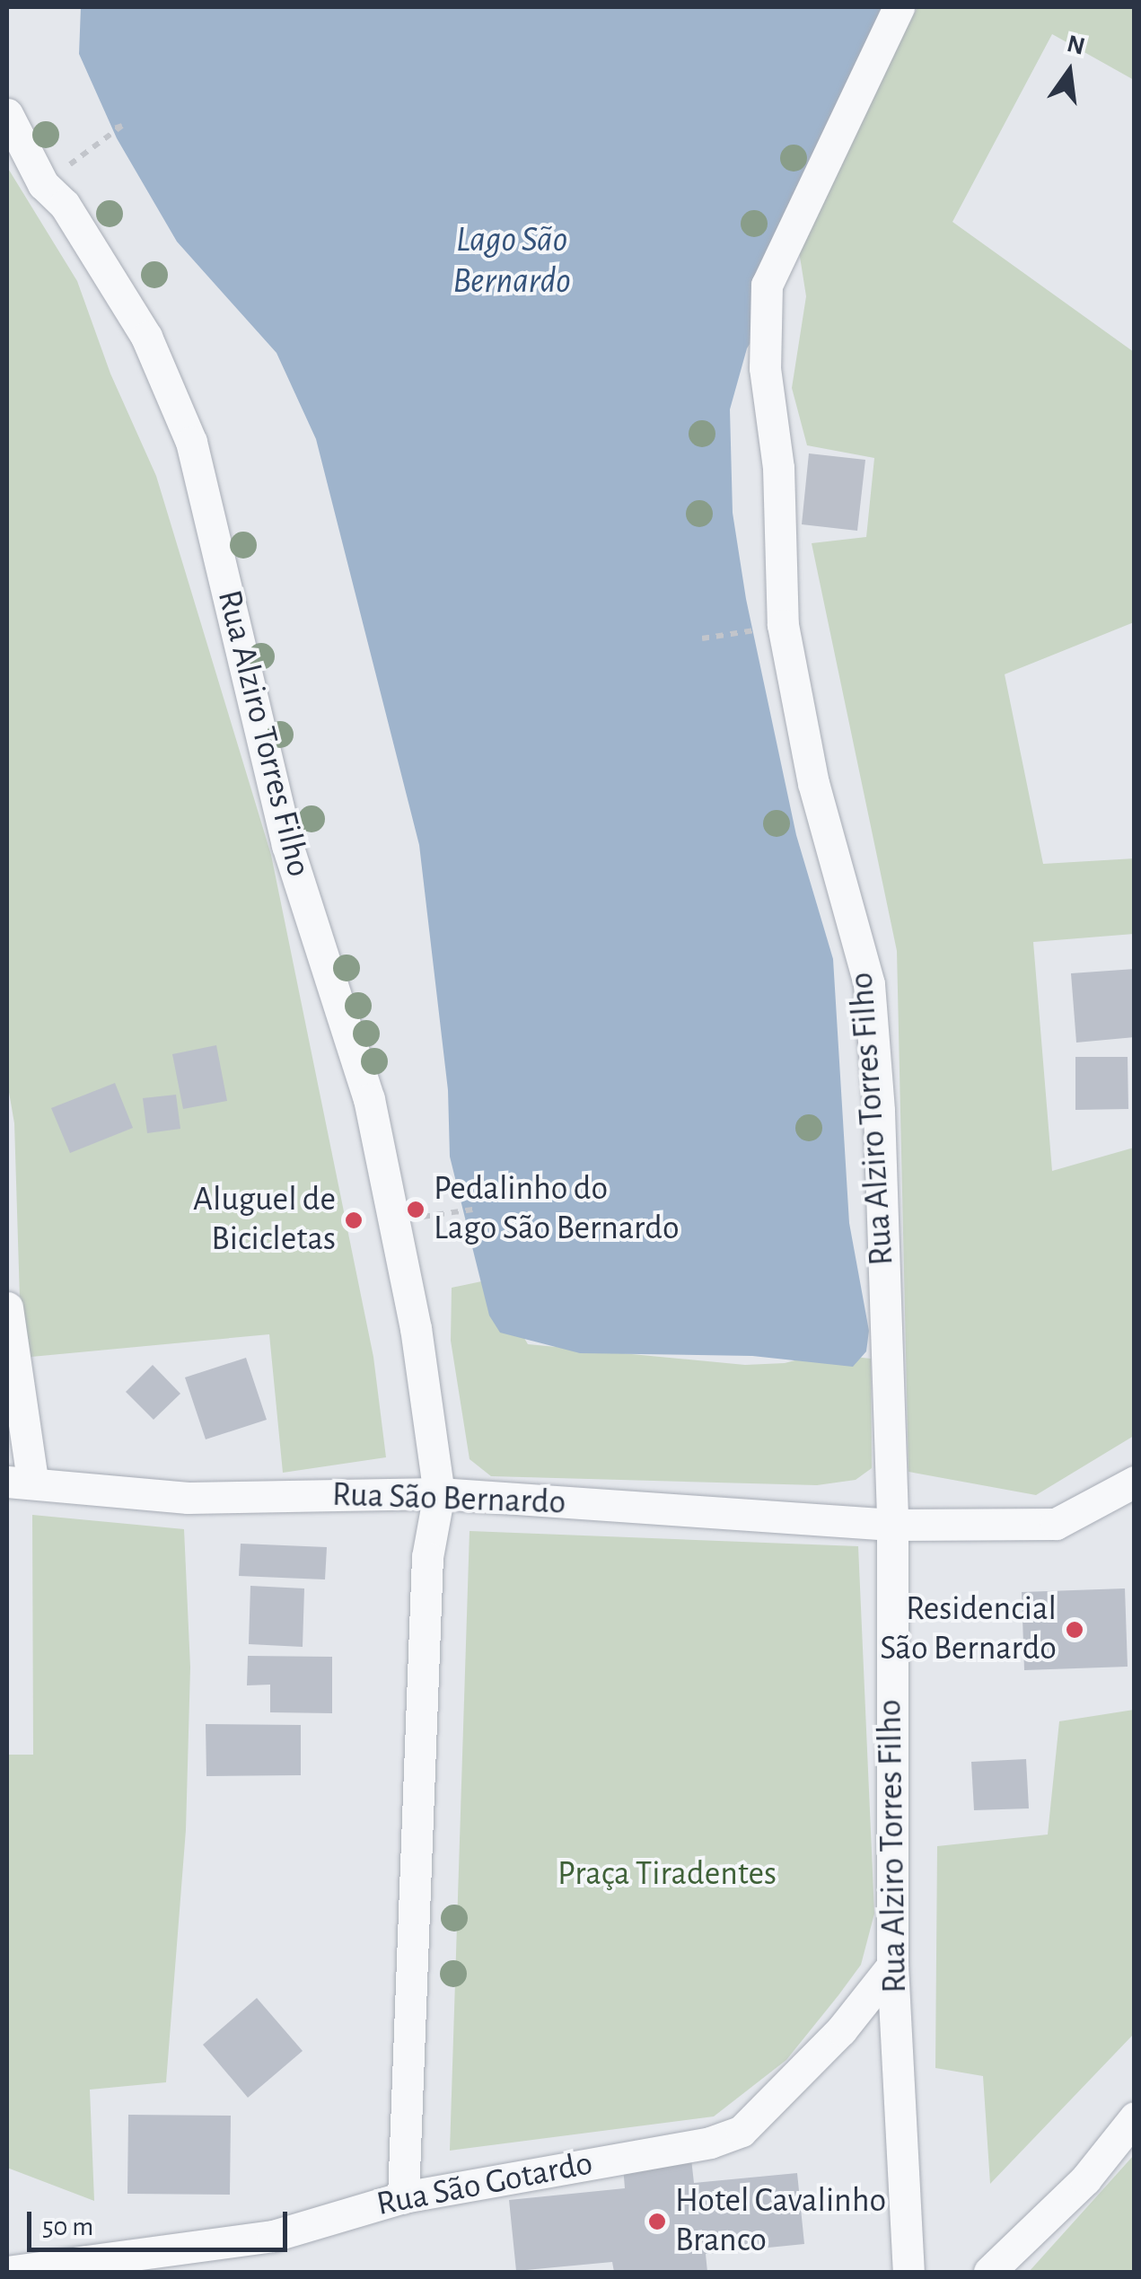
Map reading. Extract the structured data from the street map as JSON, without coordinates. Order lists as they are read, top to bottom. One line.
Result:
{"streets":{"street":["Rua Alziro Torres Filho","Rua São Bernardo","Rua São Gotardo"]},"crossings":[["Rua Alziro Torres Filho","Rua São Bernardo"],["Rua Alziro Torres Filho","Rua São Gotardo"]],"water":["Lago São Bernardo"],"parks":["Praça Tiradentes"],"places":["Pedalinho do Lago São Bernardo","Aluguel de Bicicletas","Residencial São Bernardo","Hotel Cavalinho Branco"],"scale_bar":"50 m","north":"top"}
